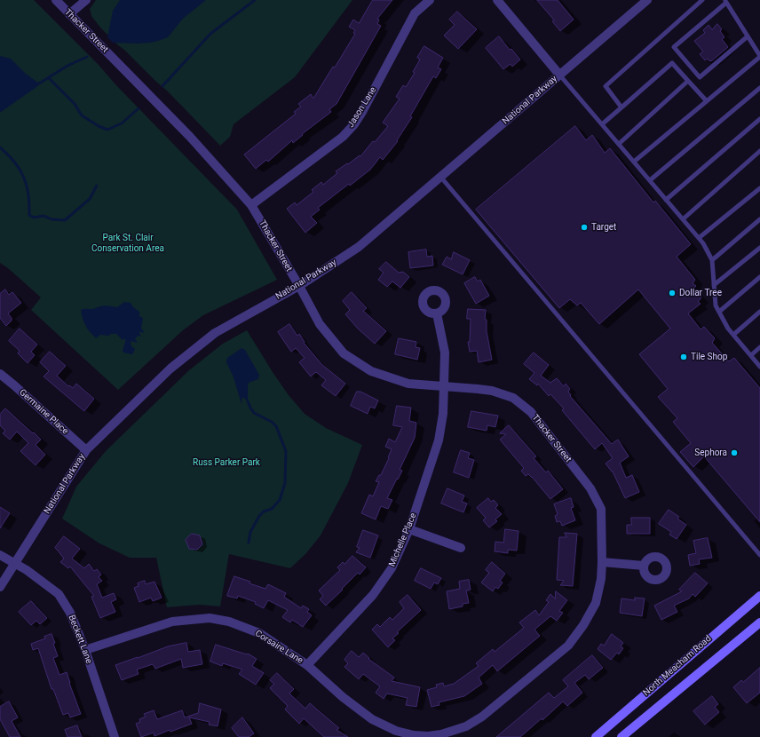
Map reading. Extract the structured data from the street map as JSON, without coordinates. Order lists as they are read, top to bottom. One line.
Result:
{"streets":{"main road":["North Meacham Road"],"street":["Thacker Street","National Parkway","Jason Lane","Germaine Place","Michelle Place","Beckett Lane","Corsaire Lane"]},"crossings":[["Thacker Street","National Parkway"],["Thacker Street","Jason Lane"],["Thacker Street","Michelle Place"],["Thacker Street","Corsaire Lane"],["National Parkway","Germaine Place"],["National Parkway","Beckett Lane"],["Michelle Place","Corsaire Lane"],["Beckett Lane","Corsaire Lane"]],"parks":["Park St. Clair Conservation Area","Russ Parker Park"],"places":["Target","Dollar Tree","Tile Shop","Sephora"]}
